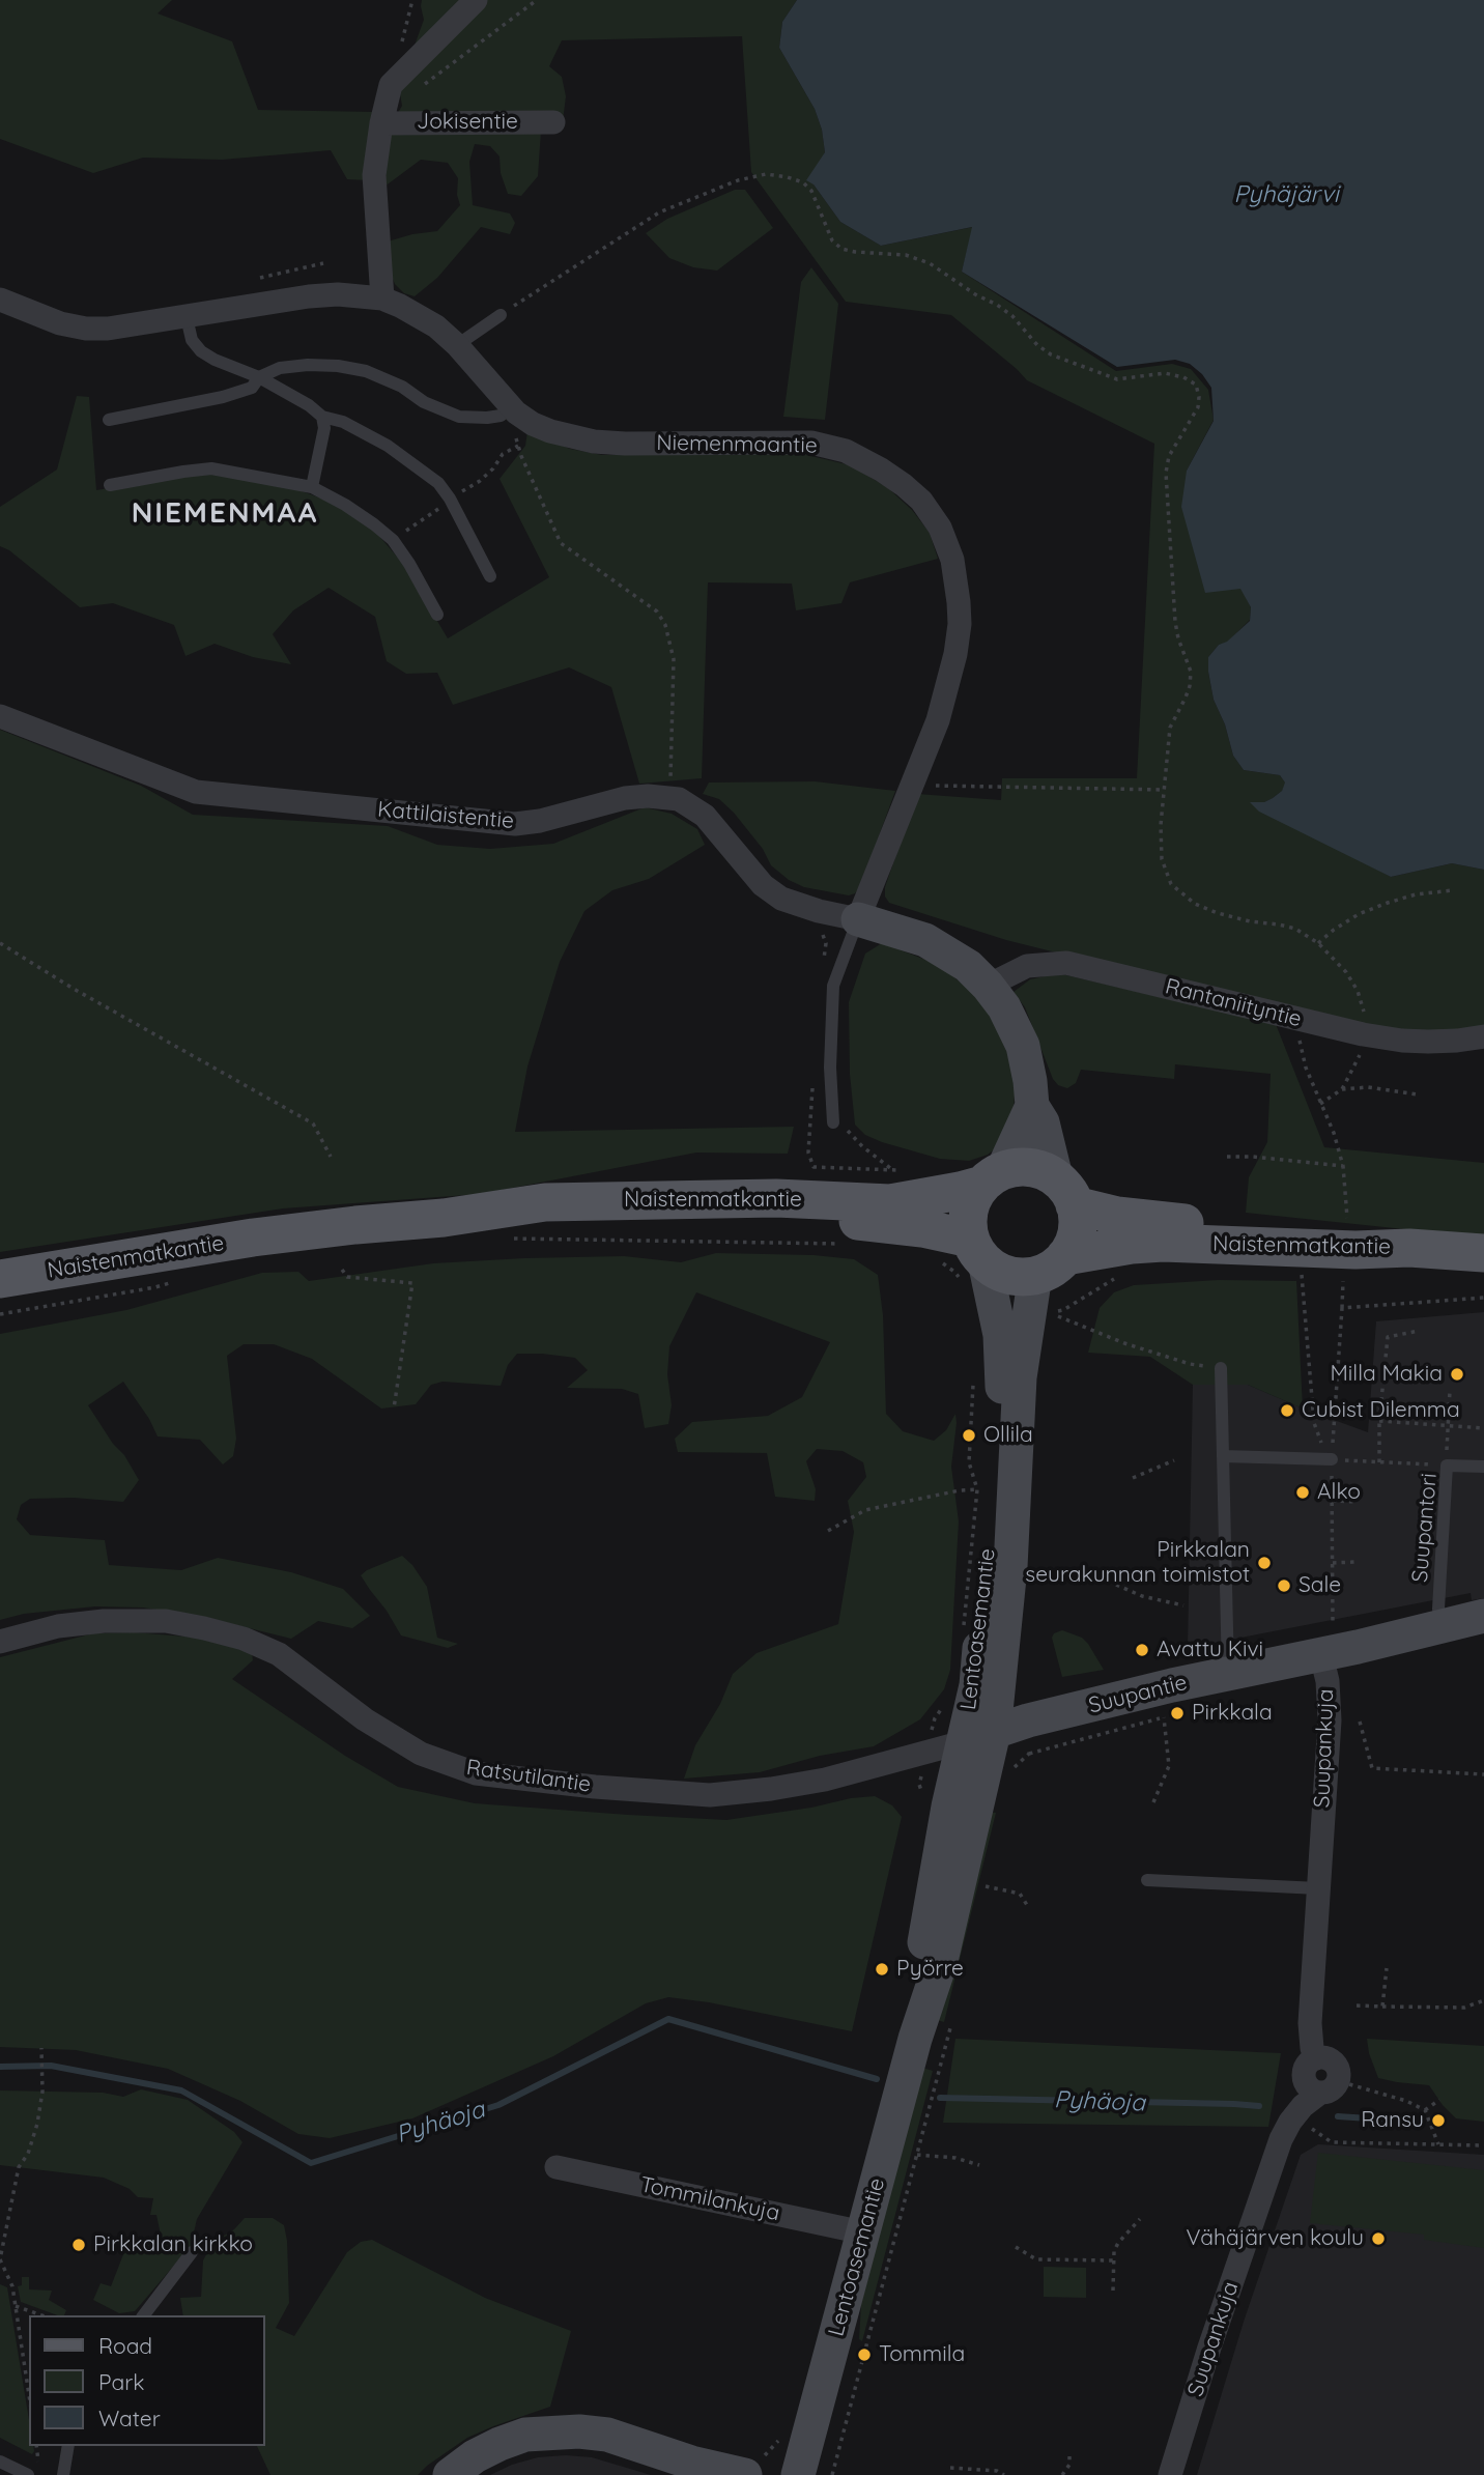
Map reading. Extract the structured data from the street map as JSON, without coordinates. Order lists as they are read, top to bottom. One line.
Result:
{"streets":{"main road":["Naistenmatkantie","Lentoasemantie","Suupantie"],"street":["Jokisentie","Niemenmaantie","Kattilaistentie","Rantaniityntie","Suupankuja","Ratsutilantie","Tommilankuja"],"lane":["Suupantori"]},"crossings":[["Niemenmaantie","Kattilaistentie"],["Naistenmatkantie","Lentoasemantie"],["Suupantori","Suupantie"],["Lentoasemantie","Suupantie"],["Lentoasemantie","Ratsutilantie"],["Lentoasemantie","Tommilankuja"],["Suupantie","Suupankuja"],["Suupantie","Ratsutilantie"]],"districts":["NIEMENMAA"],"water":["Pyhäjärvi","Pyhäoja"],"places":["Milla Makia","Cubist Dilemma","Ollila","Alko","Pirkkalan seurakunnan toimistot","Sale","Avattu Kivi","Pirkkala","Pyörre","Ransu","Vähäjärven koulu","Pirkkalan kirkko","Tommila"],"legend":["Road","Park","Water"]}
